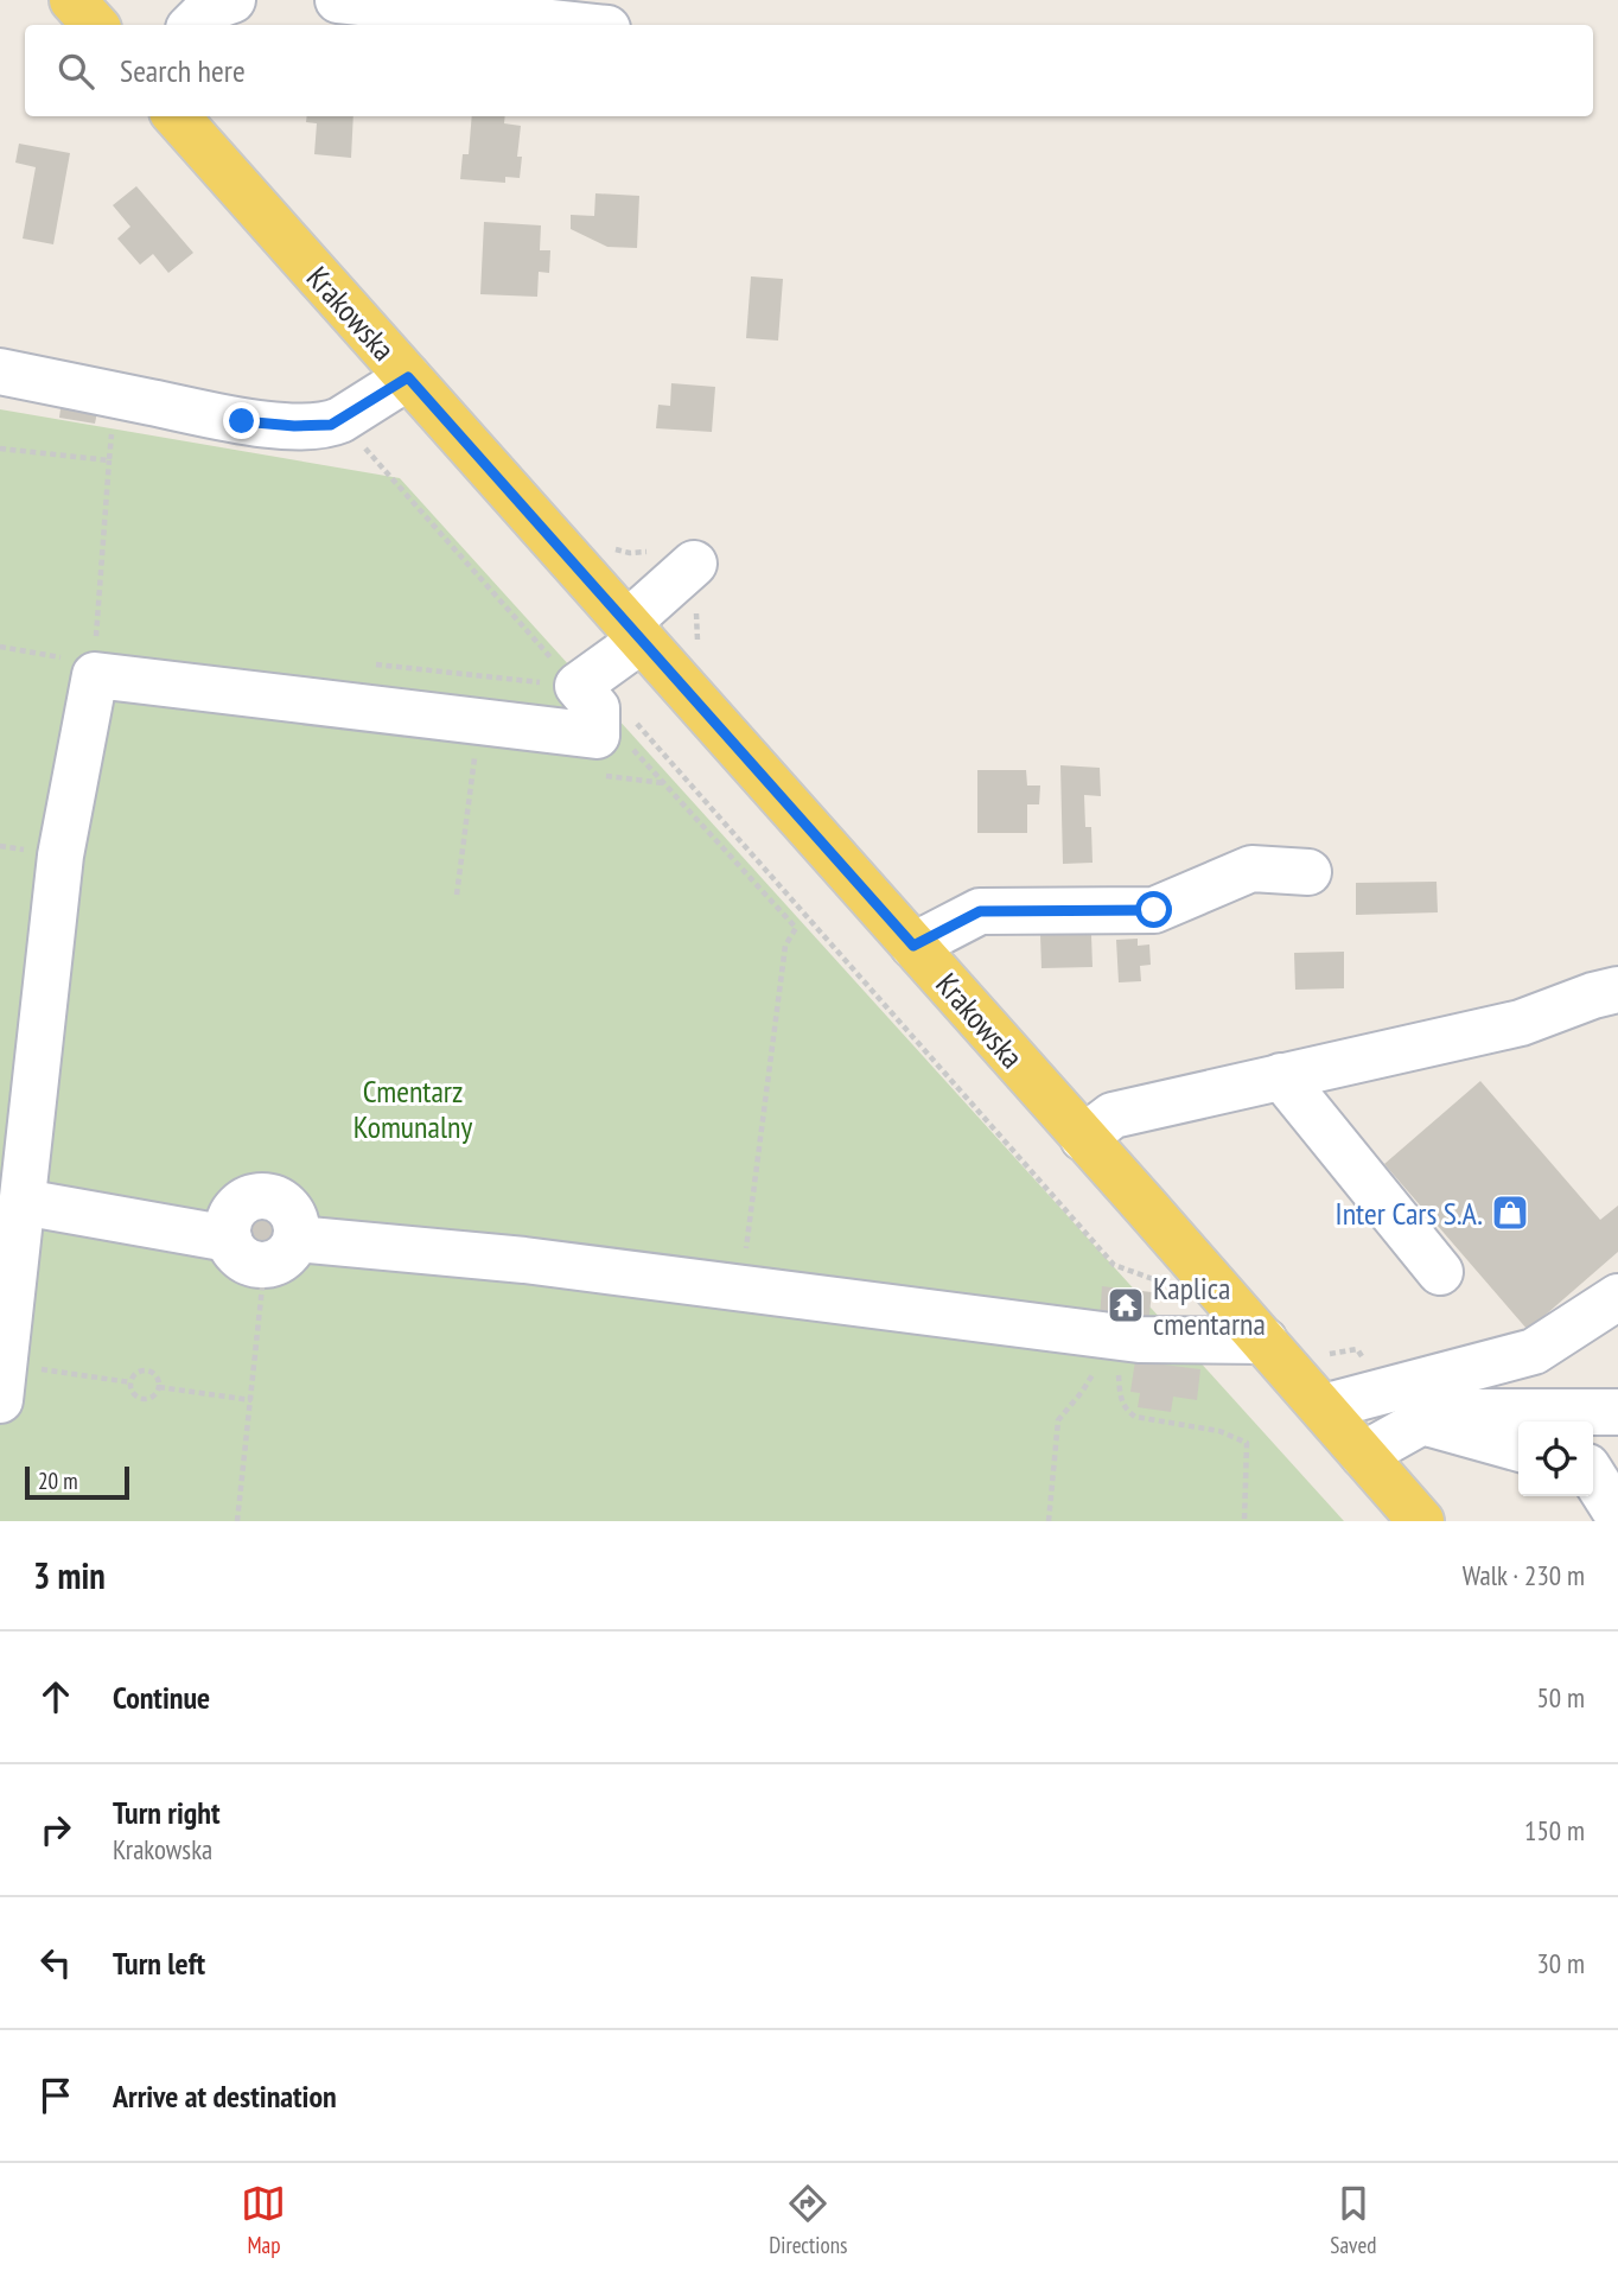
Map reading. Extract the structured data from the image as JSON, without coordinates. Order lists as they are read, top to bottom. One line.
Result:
{"streets":{"main road":["Krakowska"]},"parks":["Cmentarz Komunalny"],"places":{"shop":["Inter Cars S.A."],"temple":["Kaplica cmentarna"]},"scale_bar":"20 m","page":{"search":"Search here","scale":"20 m","heading":["3 min","Walk · 230 m"],"list":[["Continue","50 m"],["Turn right","Krakowska","150 m"],["Turn left","30 m"],"Arrive at destination"],"nav":["Map","Directions","Saved"]}}
